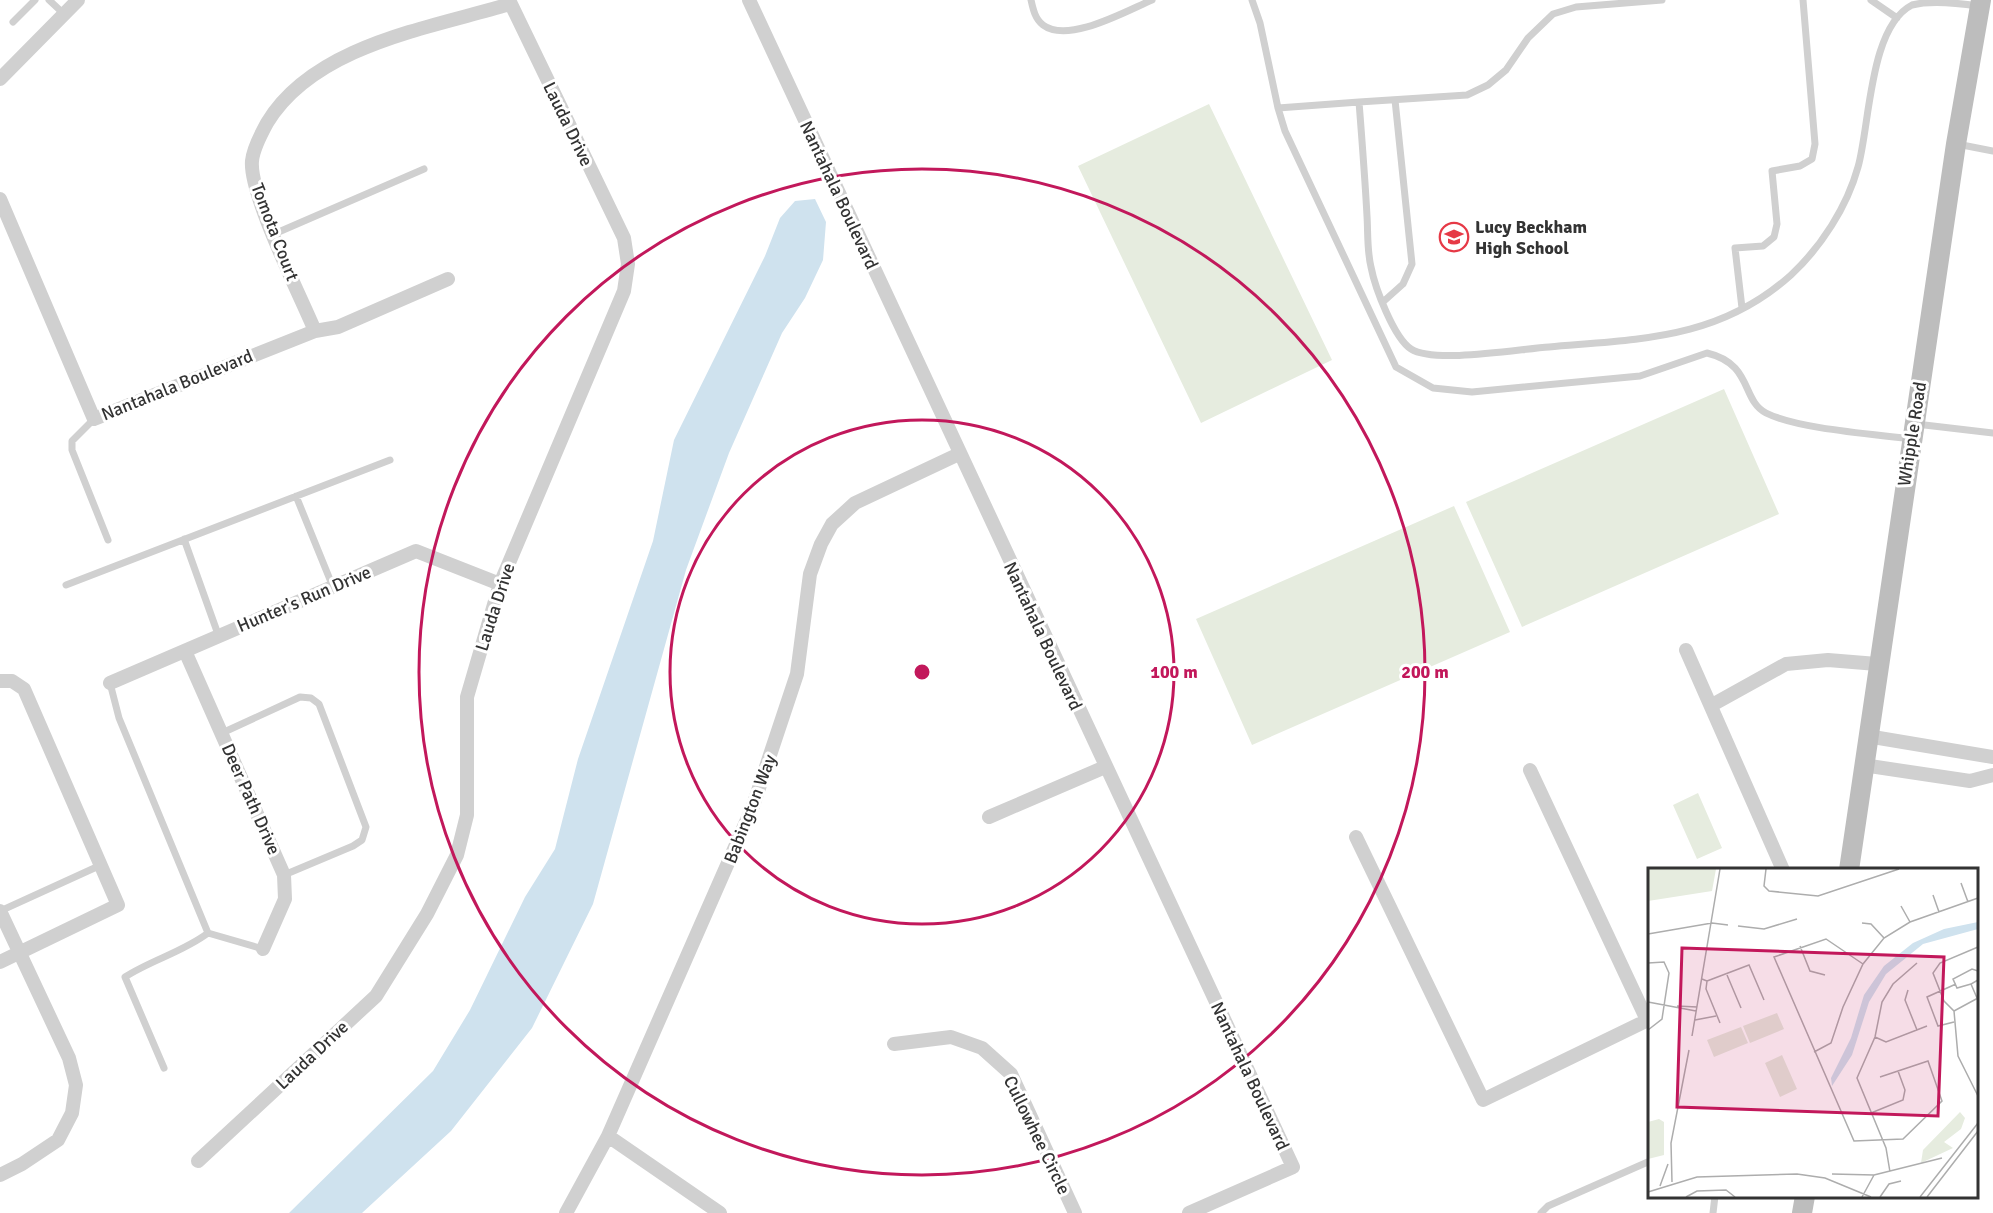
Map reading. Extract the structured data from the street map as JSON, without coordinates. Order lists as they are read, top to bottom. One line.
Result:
{"streets":{"main road":["Whipple Road"],"street":["Lauda Drive","Nantahala Boulevard","Tomota Court","Hunter's Run Drive","Deer Path Drive","Babington Way","Cullowhee Circle"]},"crossings":[["Lauda Drive","Tomota Court"],["Lauda Drive","Hunter's Run Drive"],["Nantahala Boulevard","Tomota Court"],["Nantahala Boulevard","Babington Way"],["Hunter's Run Drive","Deer Path Drive"]],"places":{"school or university":["Lucy Beckham High School"]},"rings":["100 m","200 m"]}
